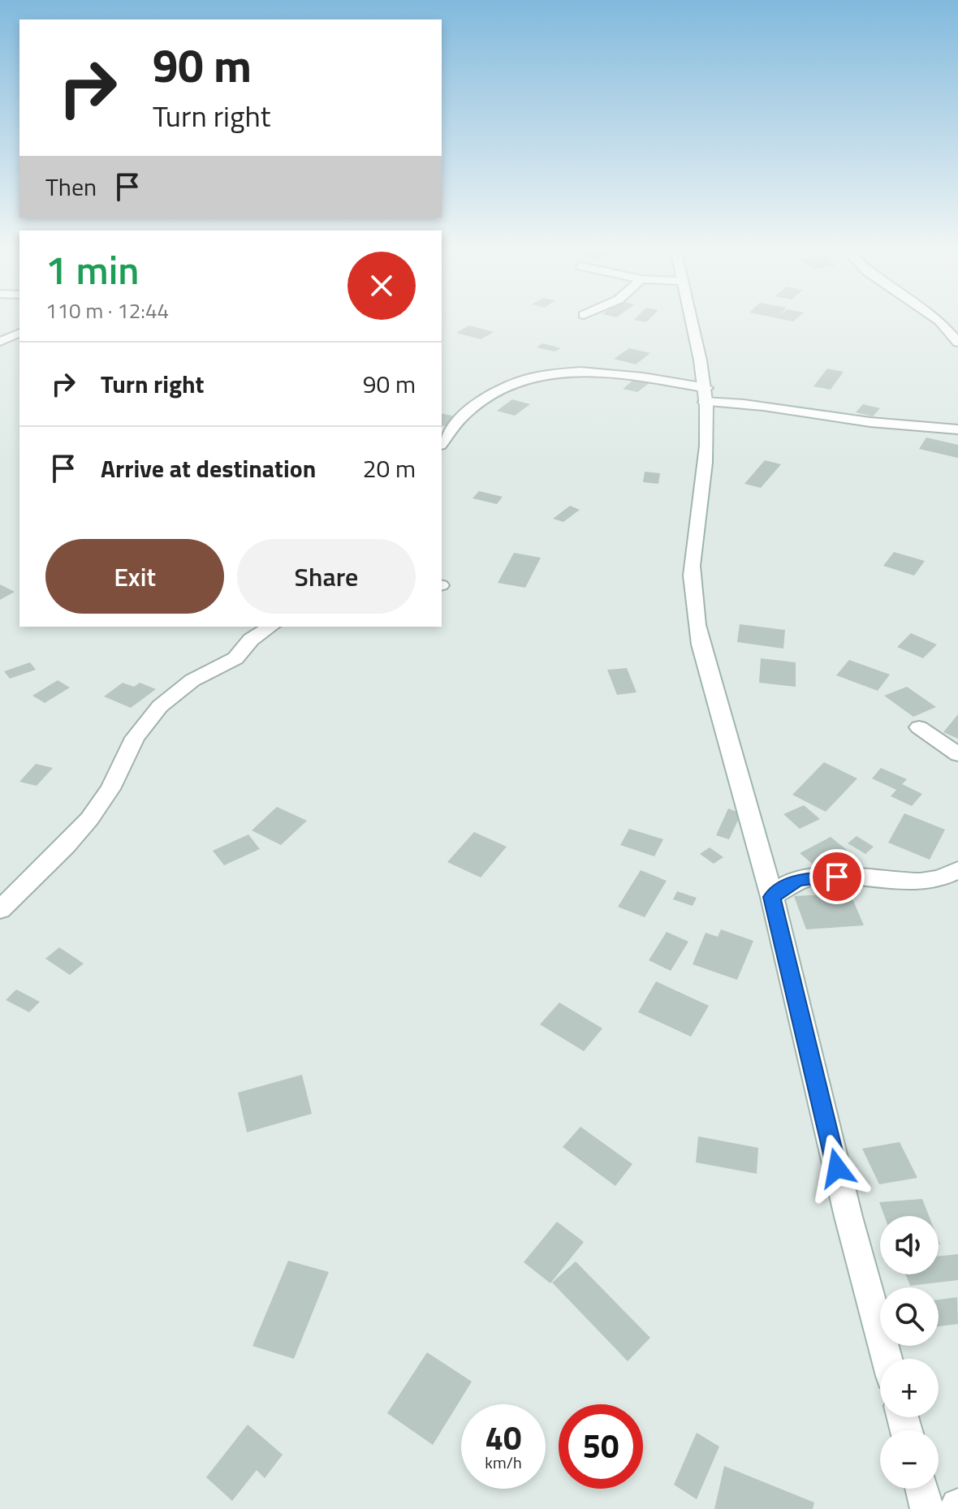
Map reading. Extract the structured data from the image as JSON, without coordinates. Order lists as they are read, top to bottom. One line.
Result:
{"page":{"turn":["90 m","Turn right"],"then":"Then","heading":["1 min","110 m · 12:44"],"list":[{"name":"Turn right","value":"90 m"},{"name":"Arrive at destination","value":"20 m"}],"buttons":["Exit","Share"],"map_buttons":["+","−"],"speed":"40 km/h","limit":"50"}}
